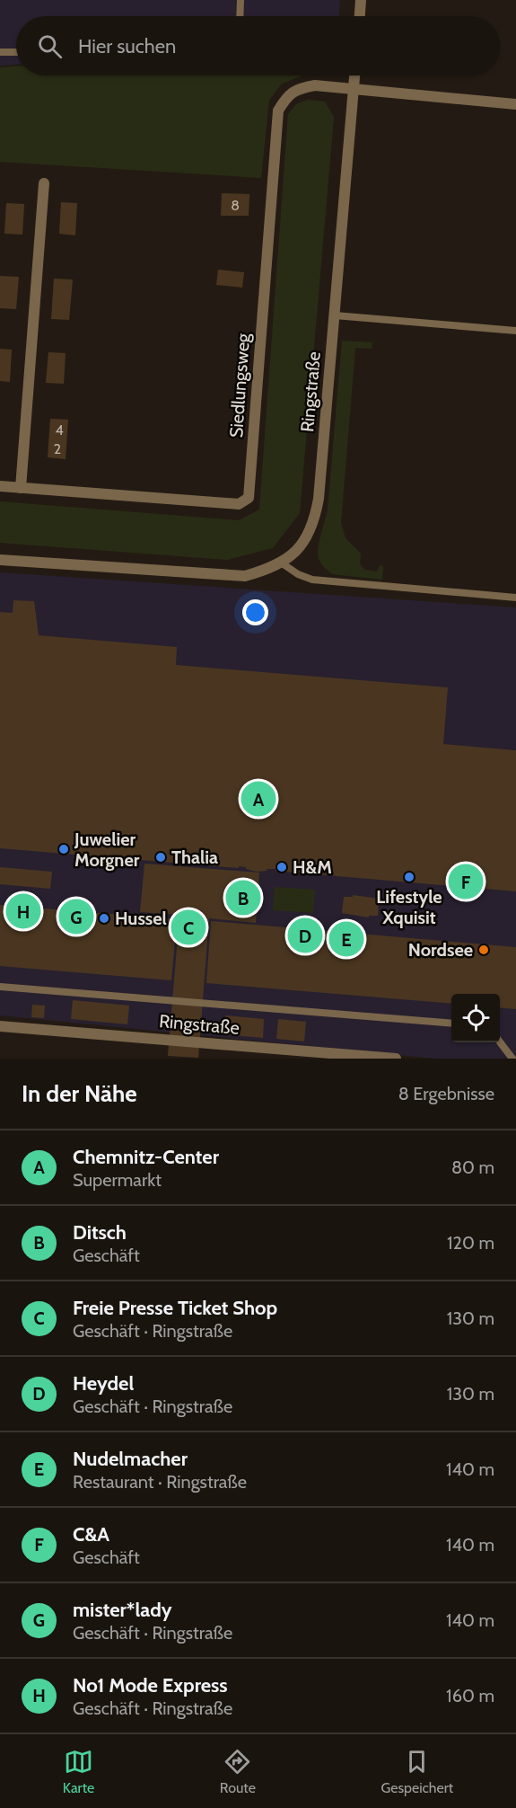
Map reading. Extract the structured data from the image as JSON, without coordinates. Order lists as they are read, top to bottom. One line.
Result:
{"streets":{"street":["Siedlungsweg","Ringstraße"]},"crossings":[["Siedlungsweg","Ringstraße"]],"places":["Juwelier Morgner","Thalia","H&M","Lifestyle Xquisit","Hussel","Nordsee"],"house_numbers":["8","4","2"],"page":{"search":"Hier suchen","pins":["A","F","B","H","G","C","D","E"],"heading":["In der Nähe","8 Ergebnisse"],"list":[{"mark":"A","name":"Chemnitz-Center","note":"Supermarkt","value":"80 m"},{"mark":"B","name":"Ditsch","note":"Geschäft","value":"120 m"},{"mark":"C","name":"Freie Presse Ticket Shop","note":"Geschäft · Ringstraße","value":"130 m"},{"mark":"D","name":"Heydel","note":"Geschäft · Ringstraße","value":"130 m"},{"mark":"E","name":"Nudelmacher","note":"Restaurant · Ringstraße","value":"140 m"},{"mark":"F","name":"C&A","note":"Geschäft","value":"140 m"},{"mark":"G","name":"mister*lady","note":"Geschäft · Ringstraße","value":"140 m"},{"mark":"H","name":"No1 Mode Express","note":"Geschäft · Ringstraße","value":"160 m"}],"nav":["Karte","Route","Gespeichert"]}}
